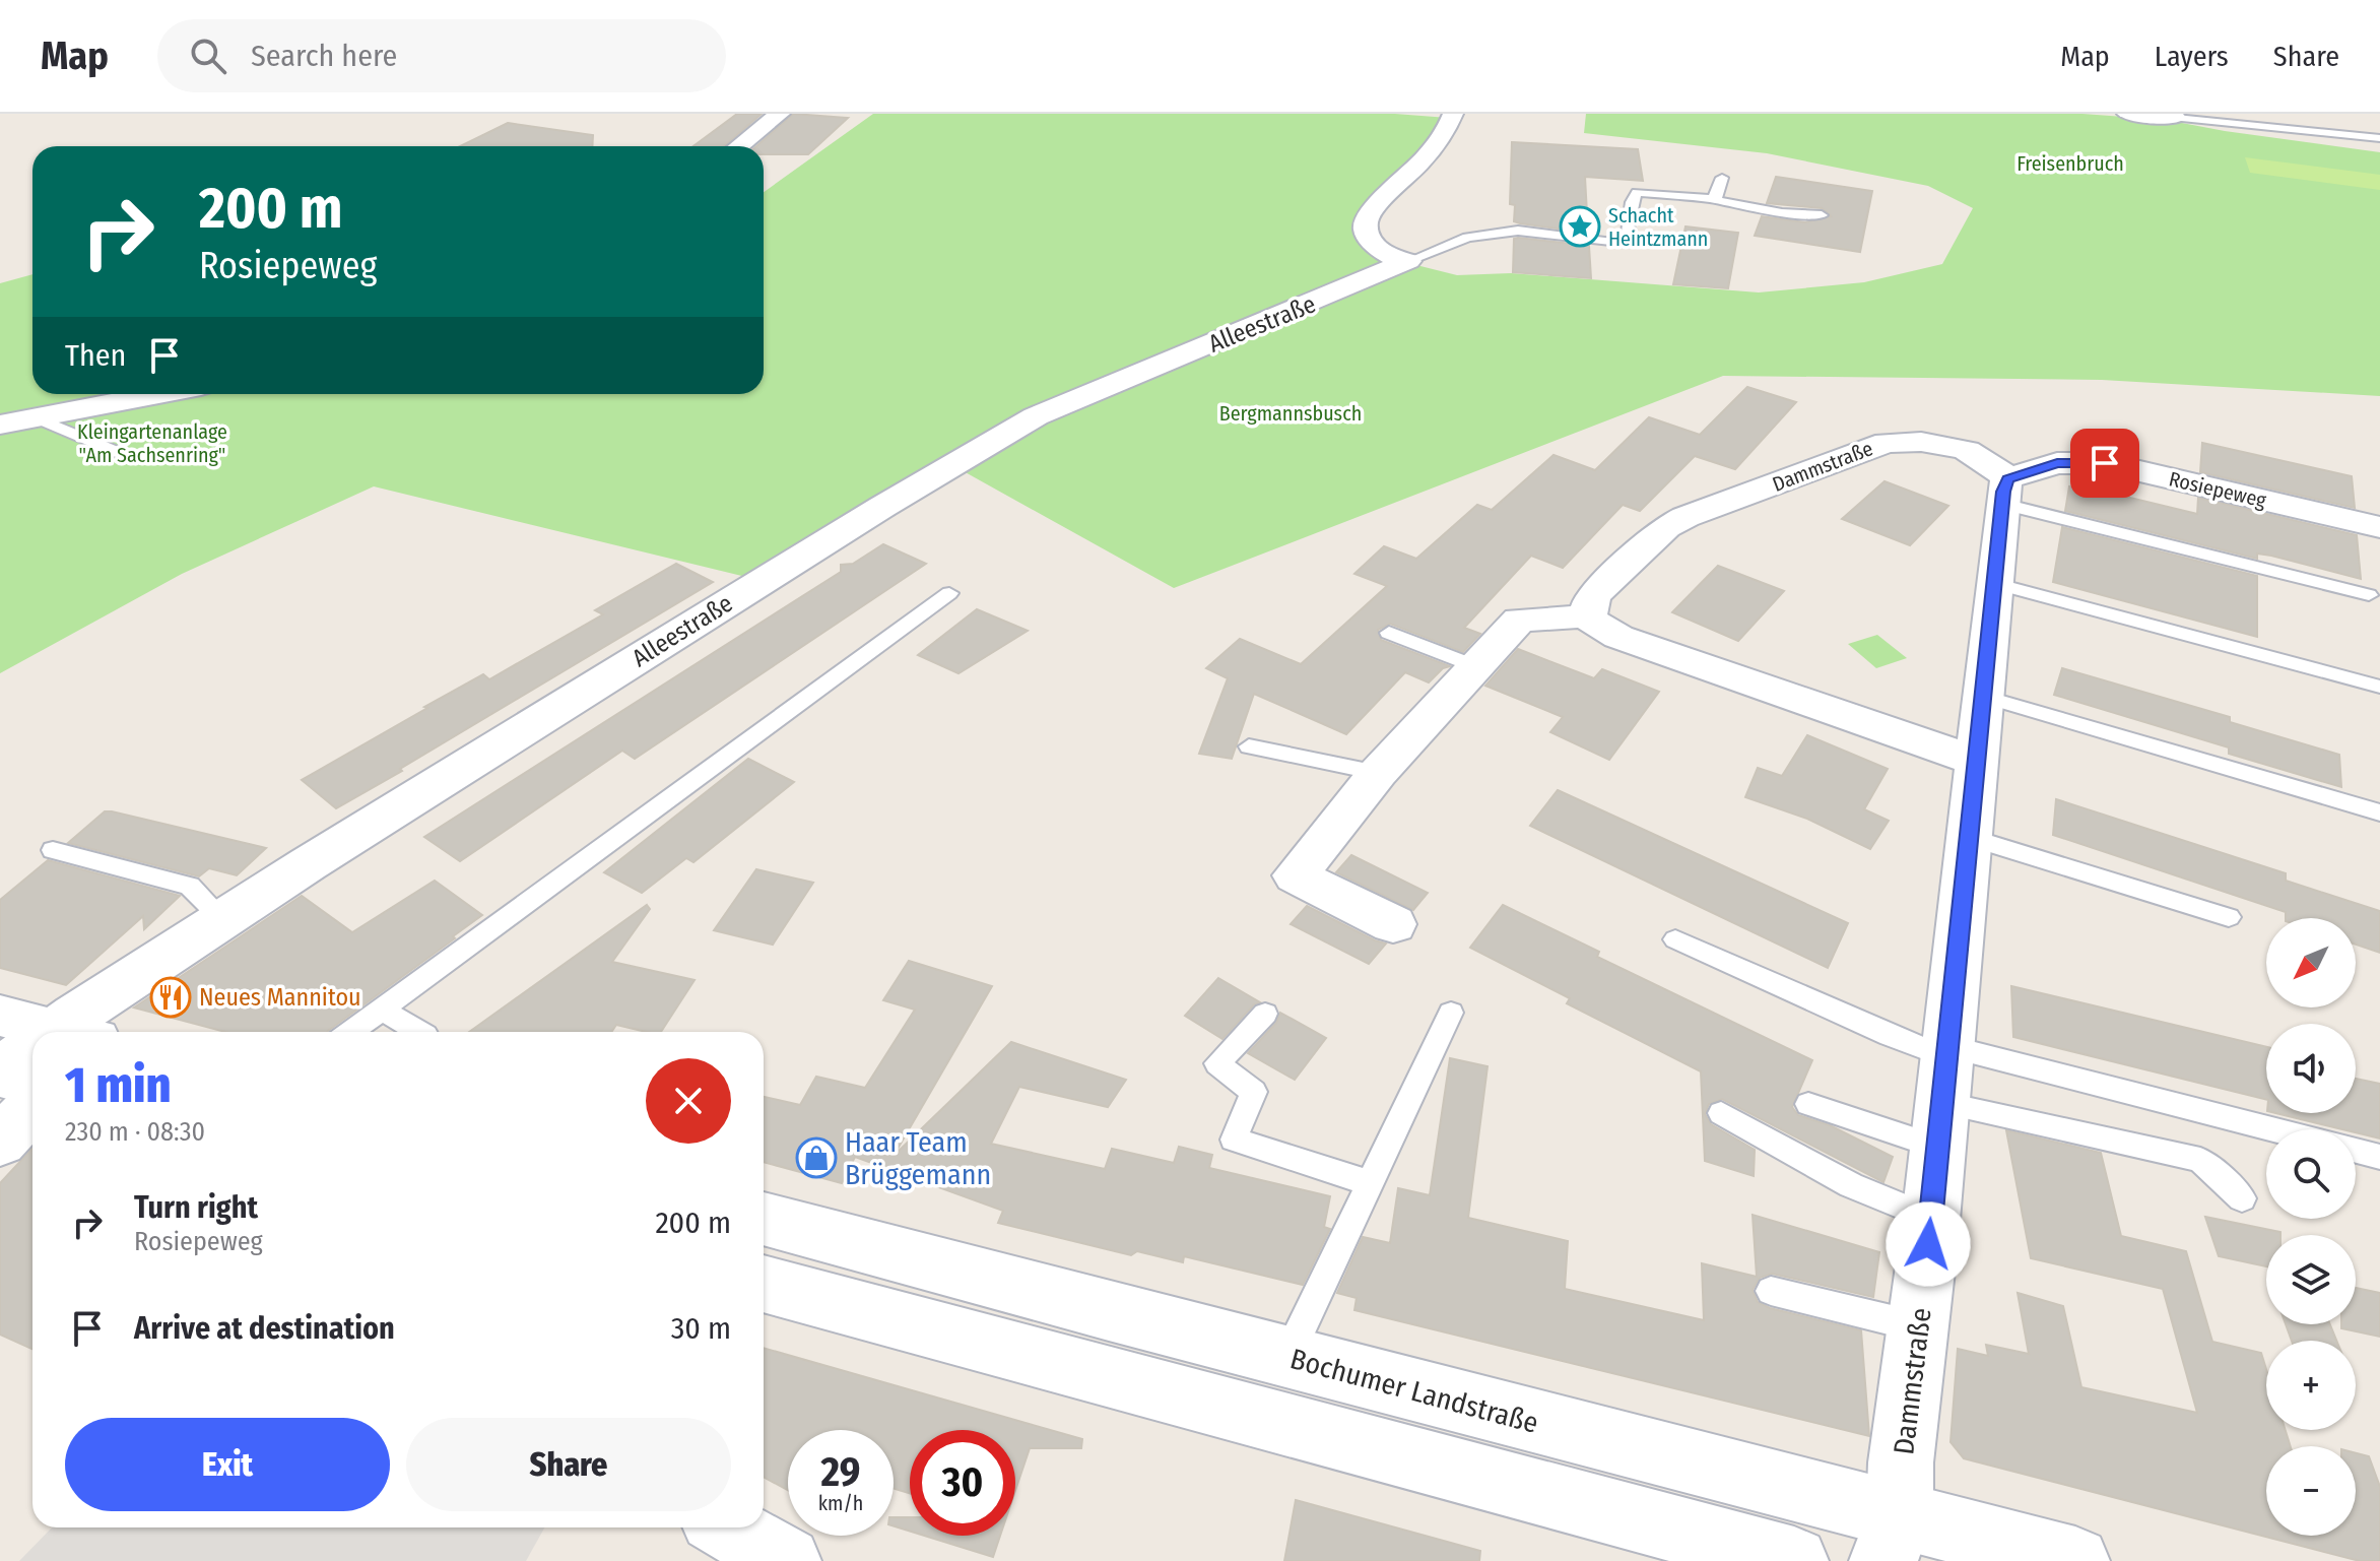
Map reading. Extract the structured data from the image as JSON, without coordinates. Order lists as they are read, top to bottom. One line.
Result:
{"streets":{"street":["Alleestraße","Dammstraße","Rosiepeweg","Bochumer Landstraße"]},"crossings":[["Dammstraße","Rosiepeweg"],["Dammstraße","Bochumer Landstraße"]],"parks":["Freisenbruch","Bergmannsbusch","Kleingartenanlage \"Am Sachsenring\""],"places":{"place":["Schacht Heintzmann"],"restaurant":["Neues Mannitou"],"shop":["Haar Team Brüggemann"]},"north":"bottom left","page":{"header":"Map","search":"Search here","nav":["Map","Layers","Share"],"turn":["200 m","Rosiepeweg"],"then":"Then","map_buttons":["+","−"],"heading":["1 min","230 m · 08:30"],"list":[{"name":"Turn right","note":"Rosiepeweg","value":"200 m"},{"name":"Arrive at destination","value":"30 m"}],"buttons":["Exit","Share"],"speed":"29 km/h","limit":"30"}}
